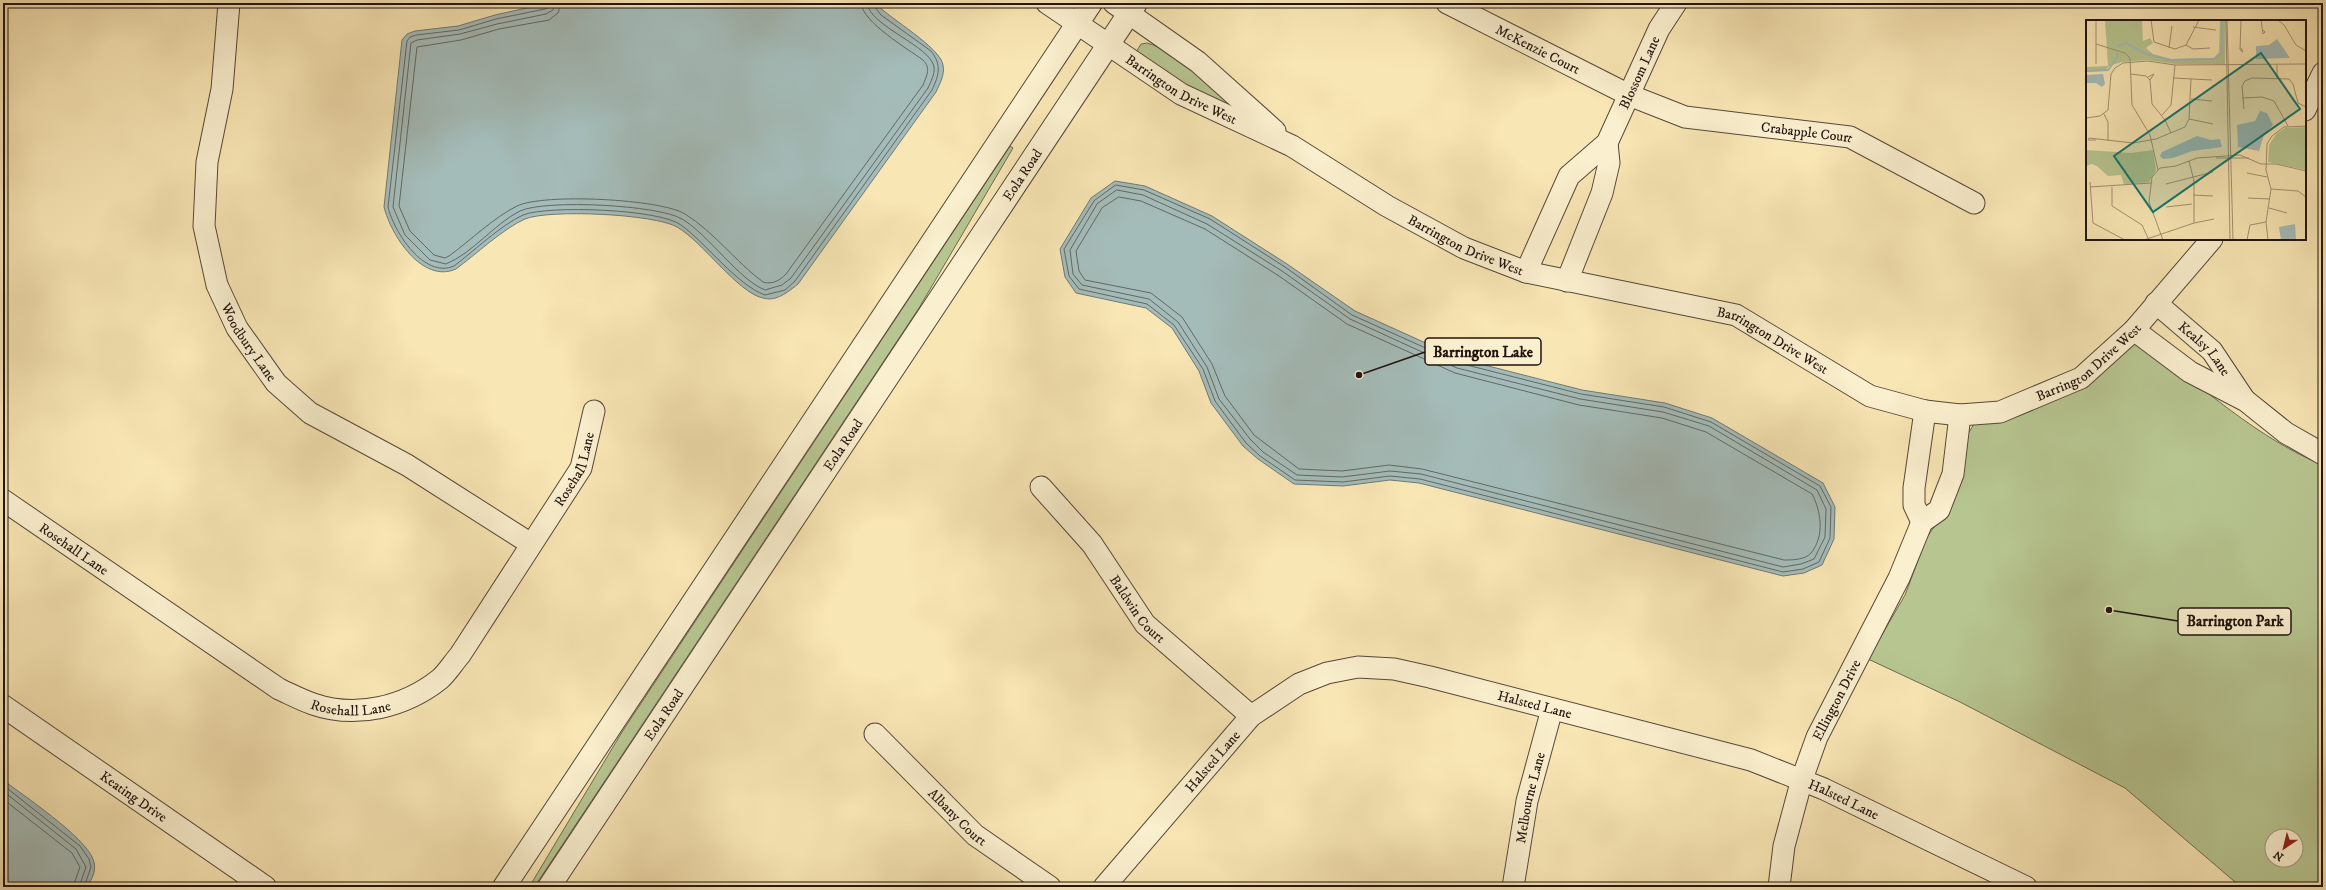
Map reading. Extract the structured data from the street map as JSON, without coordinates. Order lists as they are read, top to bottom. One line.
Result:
{"streets":{"street":["McKenzie Court","Blossom Lane","Barrington Drive West","Crabapple Court","Eola Road","Woodbury Lane","Kealsy Lane","Rosehall Lane","Baldwin Court","Ellington Drive","Halsted Lane","Keating Drive","Melbourne Lane","Albany Court"]},"crossings":[["McKenzie Court","Blossom Lane"],["McKenzie Court","Crabapple Court"],["Blossom Lane","Barrington Drive West"],["Blossom Lane","Crabapple Court"],["Barrington Drive West","Eola Road"],["Barrington Drive West","Kealsy Lane"],["Woodbury Lane","Rosehall Lane"],["Baldwin Court","Halsted Lane"],["Ellington Drive","Halsted Lane"],["Halsted Lane","Melbourne Lane"]],"places":["Barrington Lake","Barrington Park"],"north":"bottom left"}
